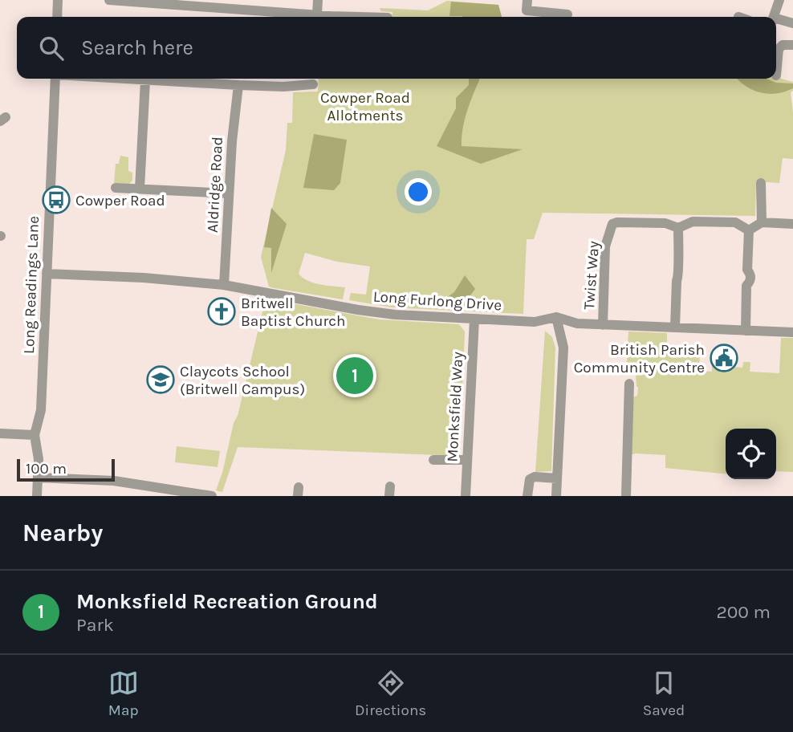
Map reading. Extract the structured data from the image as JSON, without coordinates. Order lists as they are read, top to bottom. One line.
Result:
{"streets":{"street":["Aldridge Road","Twist Way","Long Readings Lane","Long Furlong Drive","Monksfield Way"]},"crossings":[["Aldridge Road","Long Furlong Drive"],["Twist Way","Long Furlong Drive"],["Long Readings Lane","Long Furlong Drive"],["Long Furlong Drive","Monksfield Way"]],"parks":["Cowper Road Allotments"],"places":{"bus stop":["Cowper Road"],"church":["Britwell Baptist Church"],"public building":["British Parish Community Centre"],"school or university":["Claycots School (Britwell Campus)"]},"scale_bar":"100 m","page":{"search":"Search here","pins":"1","scale":"100 m","heading":"Nearby","list":[{"mark":"1","name":"Monksfield Recreation Ground","note":"Park","value":"200 m"}],"nav":["Map","Directions","Saved"]}}
